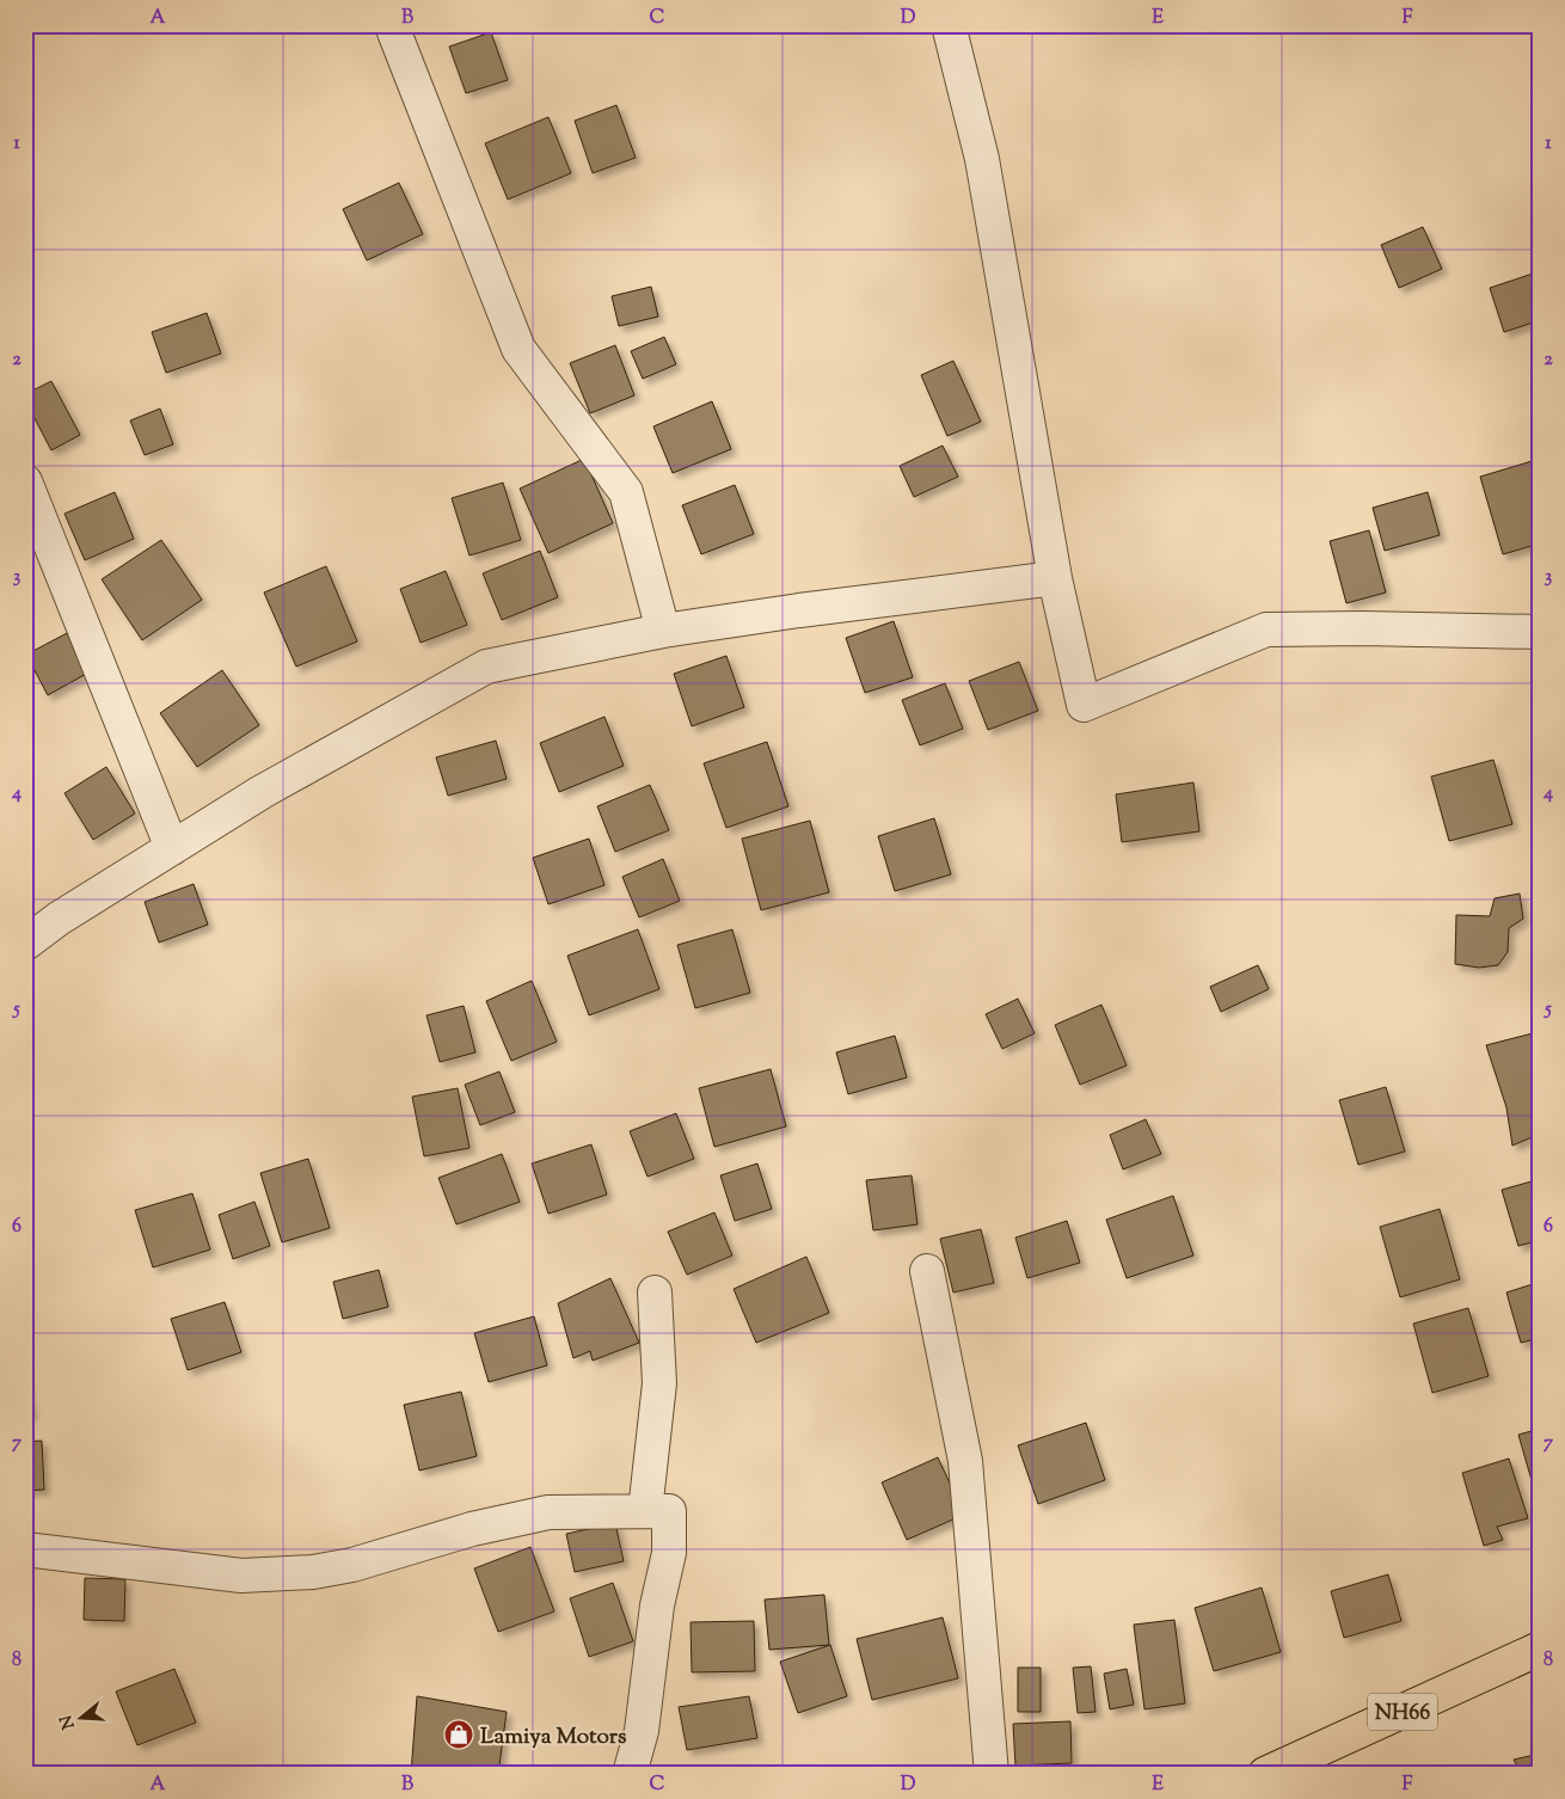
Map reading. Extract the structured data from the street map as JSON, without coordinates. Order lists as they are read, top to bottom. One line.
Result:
{"streets":{"highway":["NH66"]},"places":{"shop":["Lamiya Motors"]},"north":"left","grid":{"columns":["A","B","C","D","E","F"],"rows":["1","2","3","4","5","6","7","8"]}}
